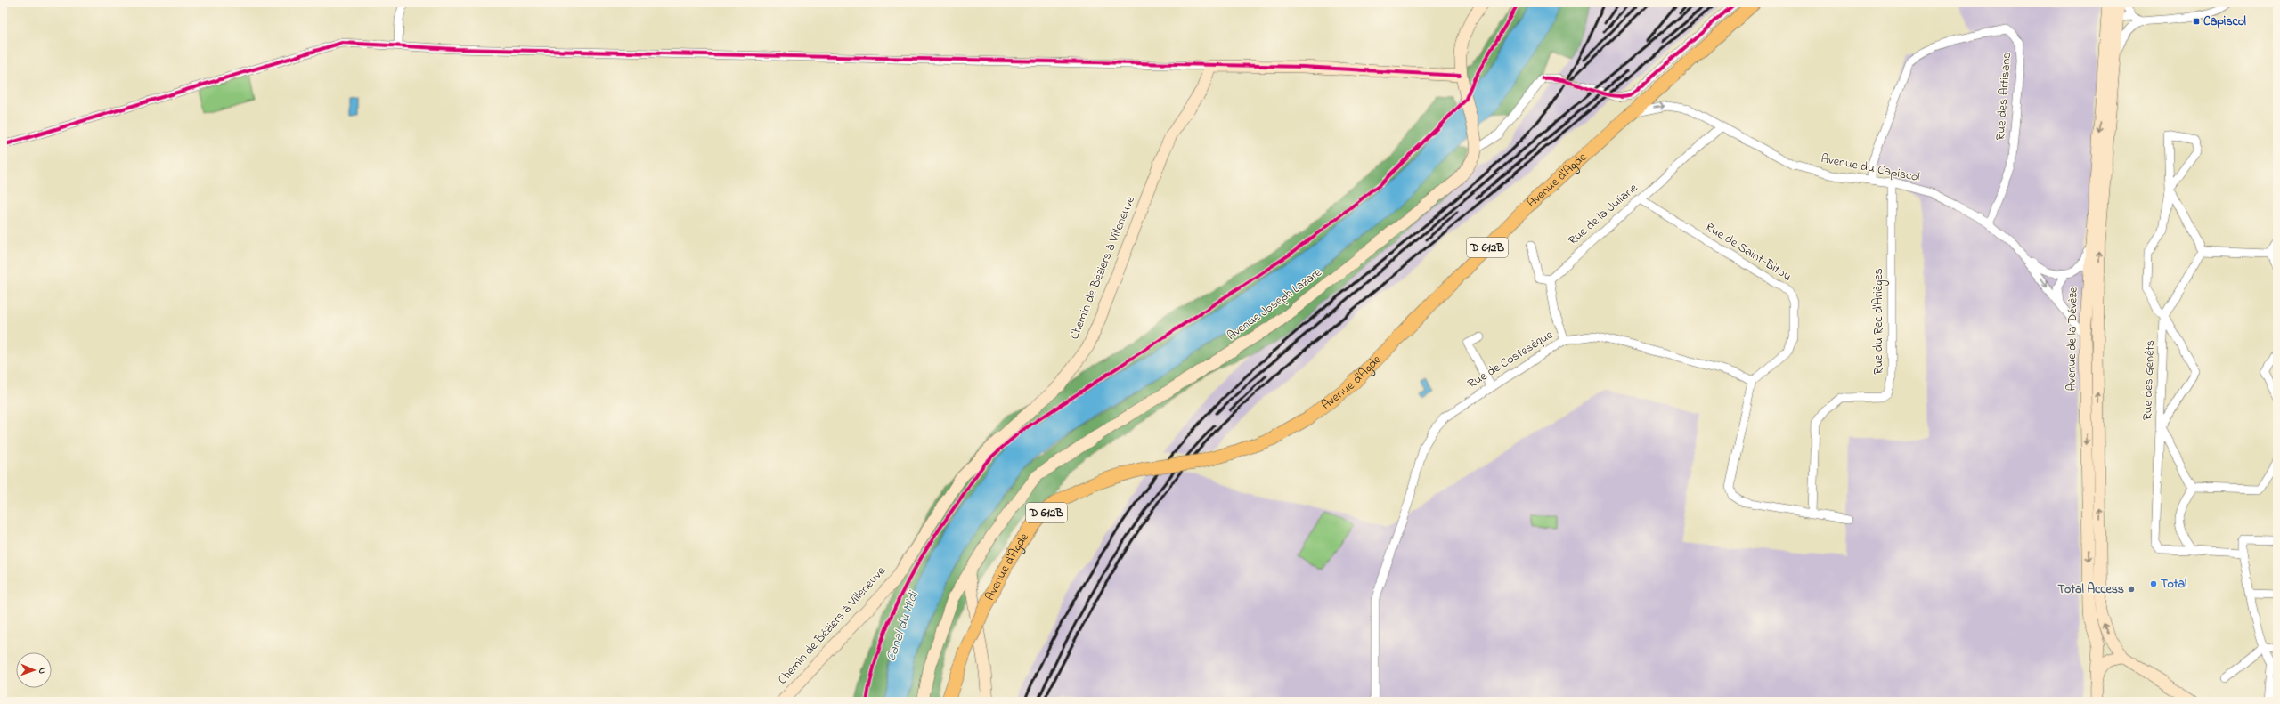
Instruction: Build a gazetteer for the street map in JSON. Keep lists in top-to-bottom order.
{
  "streets": {
    "main road": [
      "Avenue d'Agde",
      "D 612B",
      "Chemin de Béziers à Villeneuve",
      "Avenue Joseph Lazare",
      "Avenue de la Dévèze"
    ],
    "street": [
      "Rue des Artisans",
      "Avenue du Capiscol",
      "Rue de la Juliane",
      "Rue de Saint-Bitou",
      "Rue du Rec d'Arièges",
      "Rue de Costesèque",
      "Rue des Genêts"
    ]
  },
  "crossings": [
    ["Rue des Artisans", "Avenue du Capiscol"],
    ["Avenue du Capiscol", "Avenue d'Agde"],
    ["Avenue du Capiscol", "Rue de la Juliane"],
    ["Avenue du Capiscol", "Rue du Rec d'Arièges"],
    ["Avenue du Capiscol", "Avenue de la Dévèze"],
    ["Rue de la Juliane", "Rue de Saint-Bitou"],
    ["Rue de Saint-Bitou", "Rue de Costesèque"]
  ],
  "water": ["Canal du Midi"],
  "places": {
    "transit": ["Capiscol"],
    "other": ["Total", "Total Access"]
  },
  "north": "right"
}
